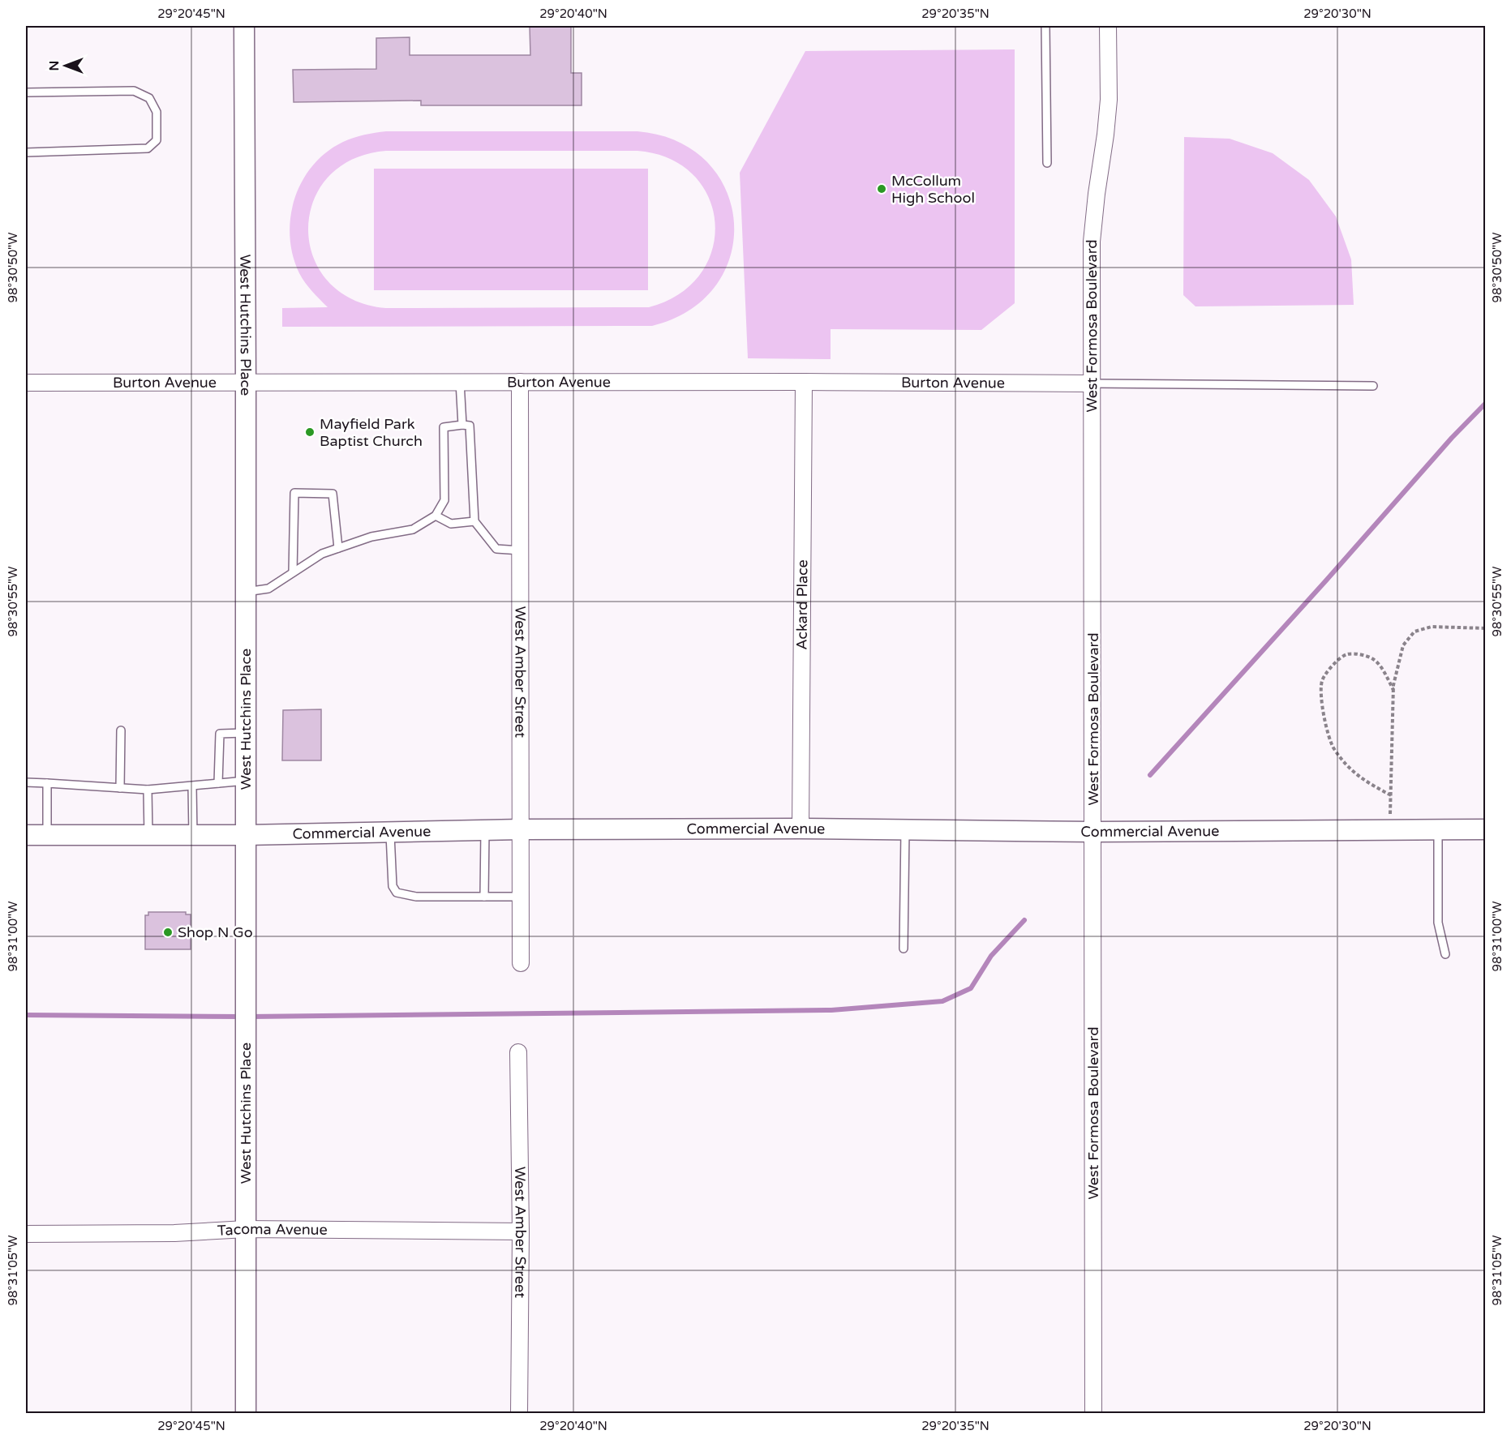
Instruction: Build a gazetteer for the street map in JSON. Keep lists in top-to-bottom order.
{
  "streets": {
    "street": [
      "West Hutchins Place",
      "West Formosa Boulevard",
      "Burton Avenue",
      "Ackard Place",
      "West Amber Street",
      "Commercial Avenue",
      "Tacoma Avenue"
    ]
  },
  "crossings": [
    ["West Hutchins Place", "Burton Avenue"],
    ["West Hutchins Place", "Commercial Avenue"],
    ["West Hutchins Place", "Tacoma Avenue"],
    ["West Formosa Boulevard", "Burton Avenue"],
    ["West Formosa Boulevard", "Commercial Avenue"],
    ["Burton Avenue", "Ackard Place"],
    ["Burton Avenue", "West Amber Street"],
    ["Ackard Place", "Commercial Avenue"],
    ["West Amber Street", "Commercial Avenue"],
    ["West Amber Street", "Tacoma Avenue"]
  ],
  "places": ["McCollum High School", "Mayfield Park Baptist Church", "Shop N Go"],
  "north": "left",
  "coordinates": [
    "29°20'45\"N",
    "29°20'40\"N",
    "29°20'35\"N",
    "29°20'30\"N",
    "98°30'50\"W",
    "98°30'55\"W",
    "98°31'00\"W",
    "98°31'05\"W"
  ]
}
